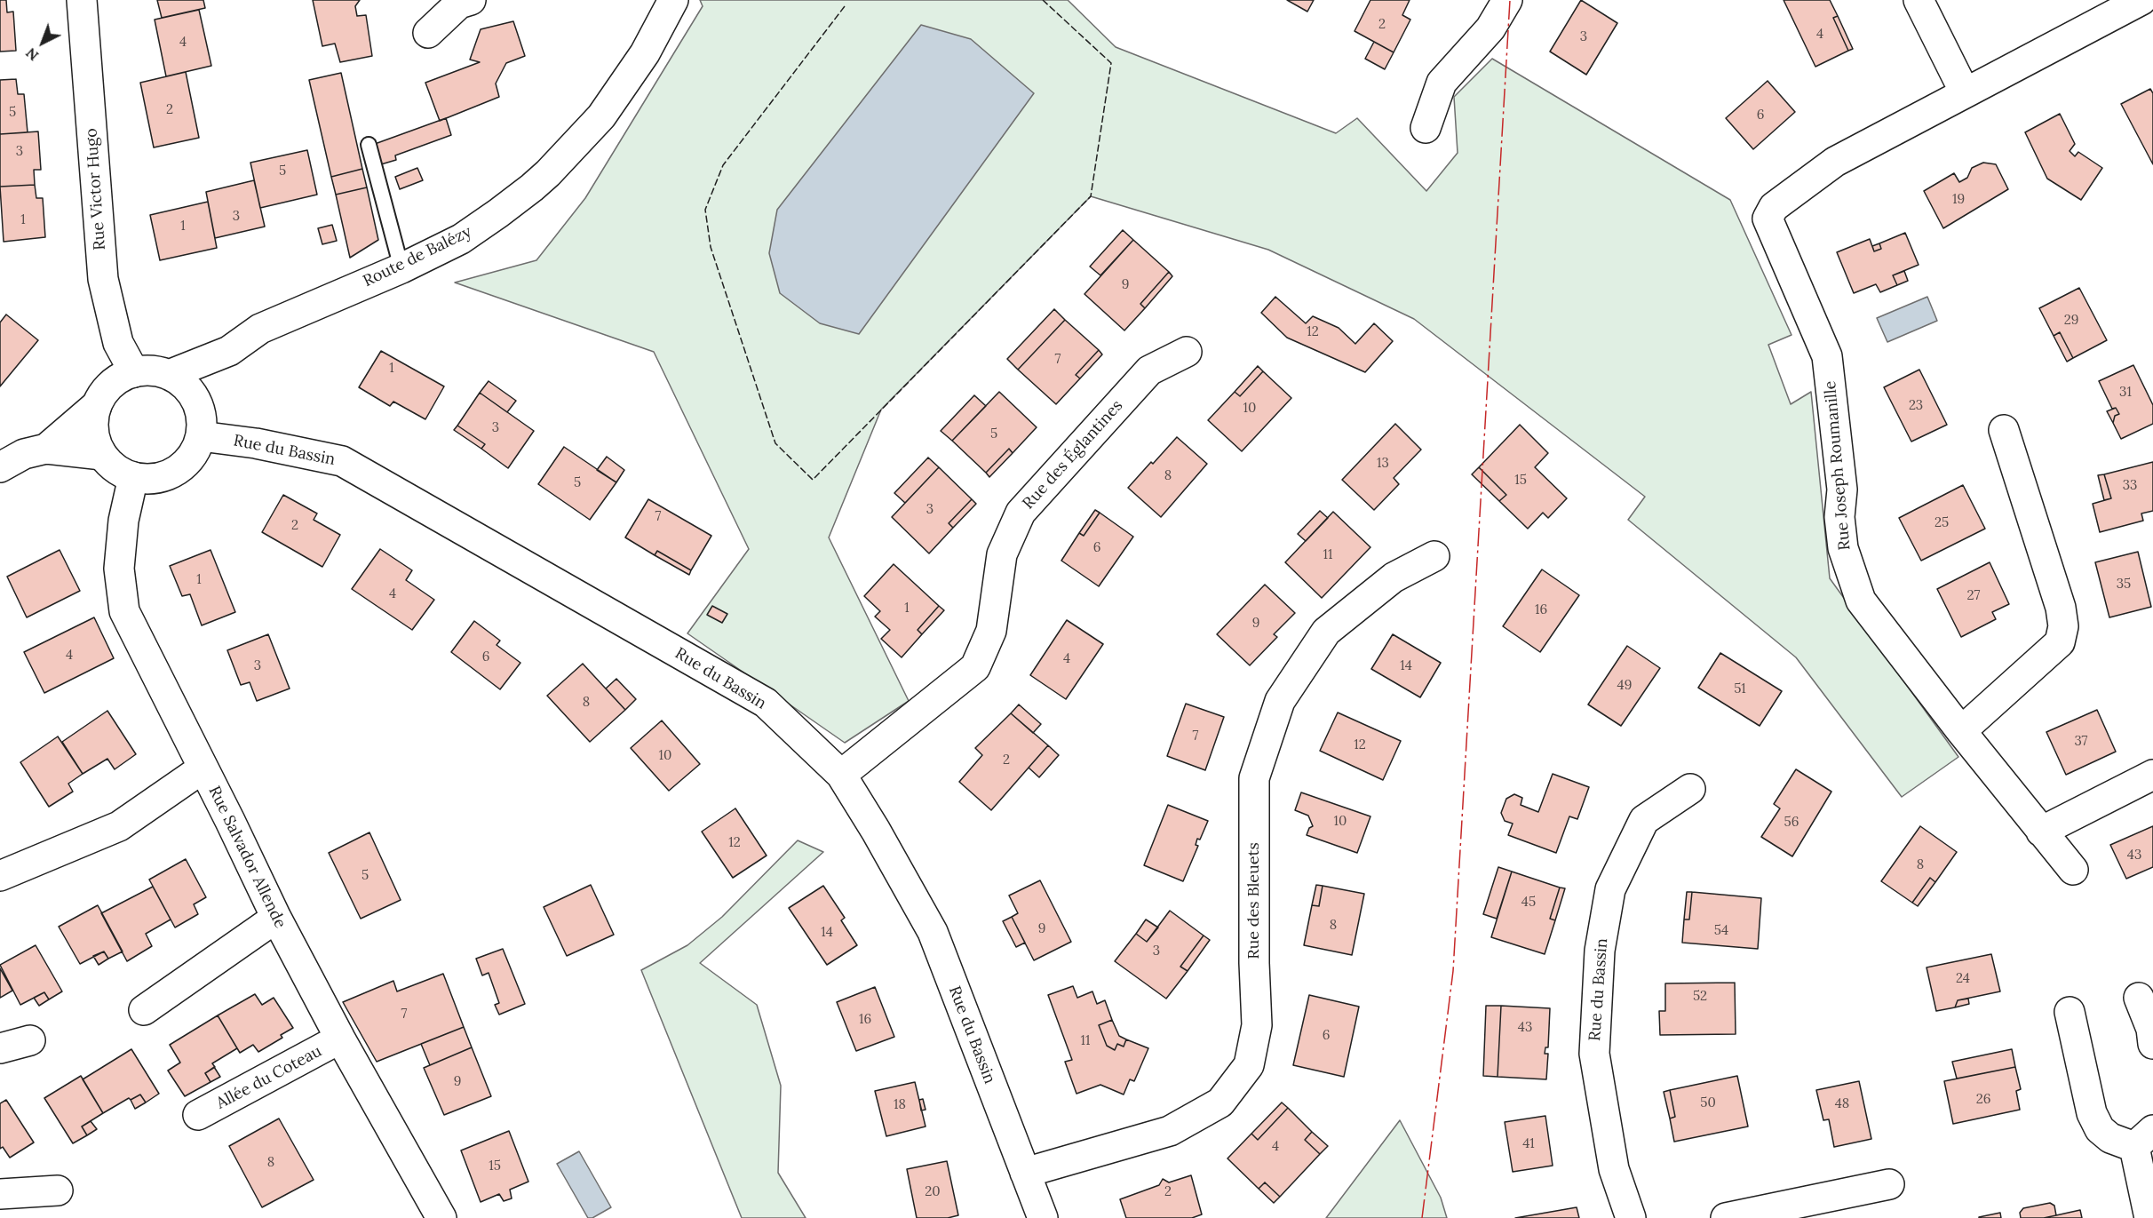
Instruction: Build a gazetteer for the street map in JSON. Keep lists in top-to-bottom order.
{
  "streets": {
    "street": [
      "Rue Victor Hugo",
      "Route de Balézy",
      "Rue du Bassin",
      "Rue des Églantines",
      "Rue Joseph Roumanille",
      "Rue Salvador Allende",
      "Rue des Bleuets",
      "Allée du Coteau"
    ]
  },
  "crossings": [
    ["Rue Victor Hugo", "Route de Balézy"],
    ["Rue Victor Hugo", "Rue du Bassin"],
    ["Rue Victor Hugo", "Rue Salvador Allende"],
    ["Route de Balézy", "Rue du Bassin"],
    ["Route de Balézy", "Rue Salvador Allende"],
    ["Rue du Bassin", "Rue des Églantines"],
    ["Rue du Bassin", "Rue Salvador Allende"],
    ["Rue du Bassin", "Rue des Bleuets"],
    ["Rue Salvador Allende", "Allée du Coteau"]
  ],
  "house_numbers": [
    "2",
    "4",
    "3",
    "4",
    "2",
    "5",
    "6",
    "3",
    "5",
    "19",
    "3",
    "1",
    "1",
    "9",
    "29",
    "12",
    "7",
    "1",
    "31",
    "23",
    "10",
    "3",
    "5",
    "13",
    "8",
    "15",
    "5",
    "33",
    "3",
    "7",
    "25",
    "2",
    "6",
    "11",
    "1",
    "35",
    "4",
    "27",
    "1",
    "16",
    "9",
    "4",
    "6",
    "4",
    "3",
    "14",
    "49",
    "51",
    "8",
    "7",
    "37",
    "12",
    "10",
    "2",
    "10",
    "56",
    "12",
    "43",
    "8",
    "5",
    "45",
    "8",
    "9",
    "54",
    "14",
    "3",
    "24",
    "52",
    "7",
    "16",
    "43",
    "6",
    "11",
    "9",
    "26",
    "50",
    "48",
    "18",
    "41",
    "4",
    "8",
    "15",
    "20",
    "2"
  ],
  "north": "bottom left"
}
